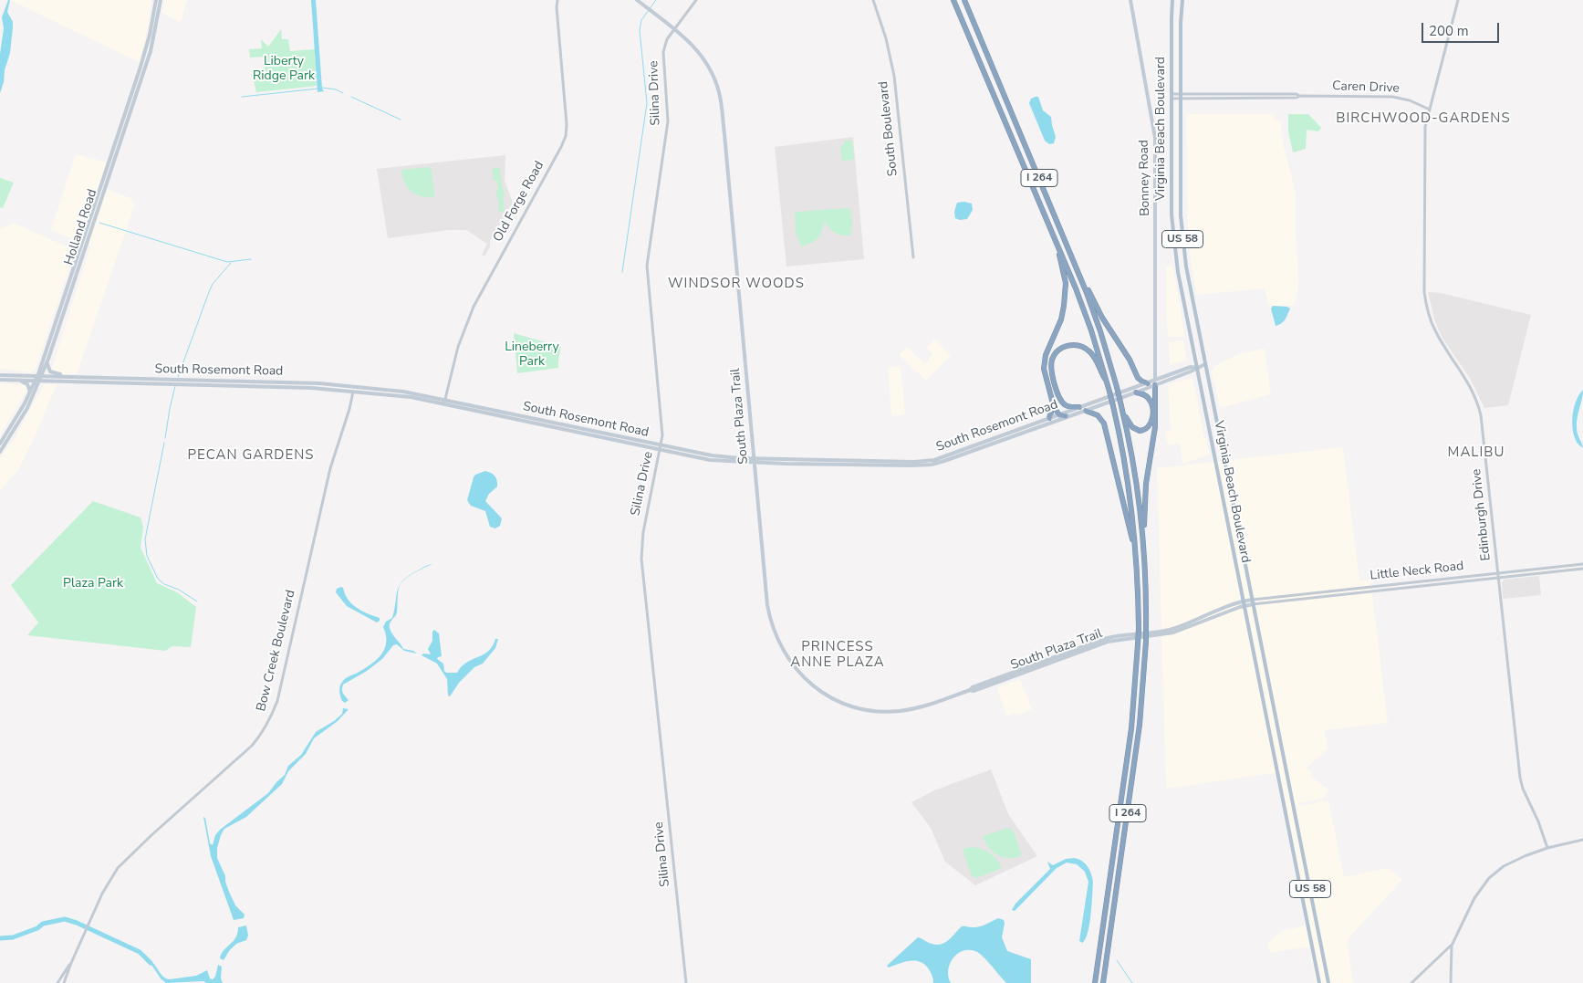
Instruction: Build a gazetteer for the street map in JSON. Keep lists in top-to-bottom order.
{
  "streets": {
    "highway": ["I 264"],
    "main road": [
      "Virginia Beach Boulevard",
      "Bonney Road",
      "Holland Road",
      "US 58",
      "South Rosemont Road",
      "South Plaza Trail"
    ],
    "street": [
      "Caren Drive",
      "Silina Drive",
      "South Boulevard",
      "Old Forge Road",
      "Edinburgh Drive",
      "Little Neck Road",
      "Bow Creek Boulevard"
    ]
  },
  "crossings": [
    ["Caren Drive", "Virginia Beach Boulevard"],
    ["Caren Drive", "Edinburgh Drive"],
    ["Silina Drive", "South Rosemont Road"],
    ["Silina Drive", "South Plaza Trail"],
    ["Virginia Beach Boulevard", "South Plaza Trail"],
    ["Virginia Beach Boulevard", "Little Neck Road"],
    ["Bonney Road", "South Rosemont Road"],
    ["Old Forge Road", "South Rosemont Road"],
    ["Holland Road", "South Rosemont Road"],
    ["South Rosemont Road", "South Plaza Trail"],
    ["South Rosemont Road", "Bow Creek Boulevard"],
    ["South Plaza Trail", "Little Neck Road"],
    ["Edinburgh Drive", "Little Neck Road"]
  ],
  "districts": [
    "BIRCHWOOD-GARDENS",
    "WINDSOR WOODS",
    "MALIBU",
    "PECAN GARDENS",
    "PRINCESS ANNE PLAZA"
  ],
  "parks": ["Liberty Ridge Park", "Lineberry Park", "Plaza Park"],
  "scale_bar": "200 m"
}
